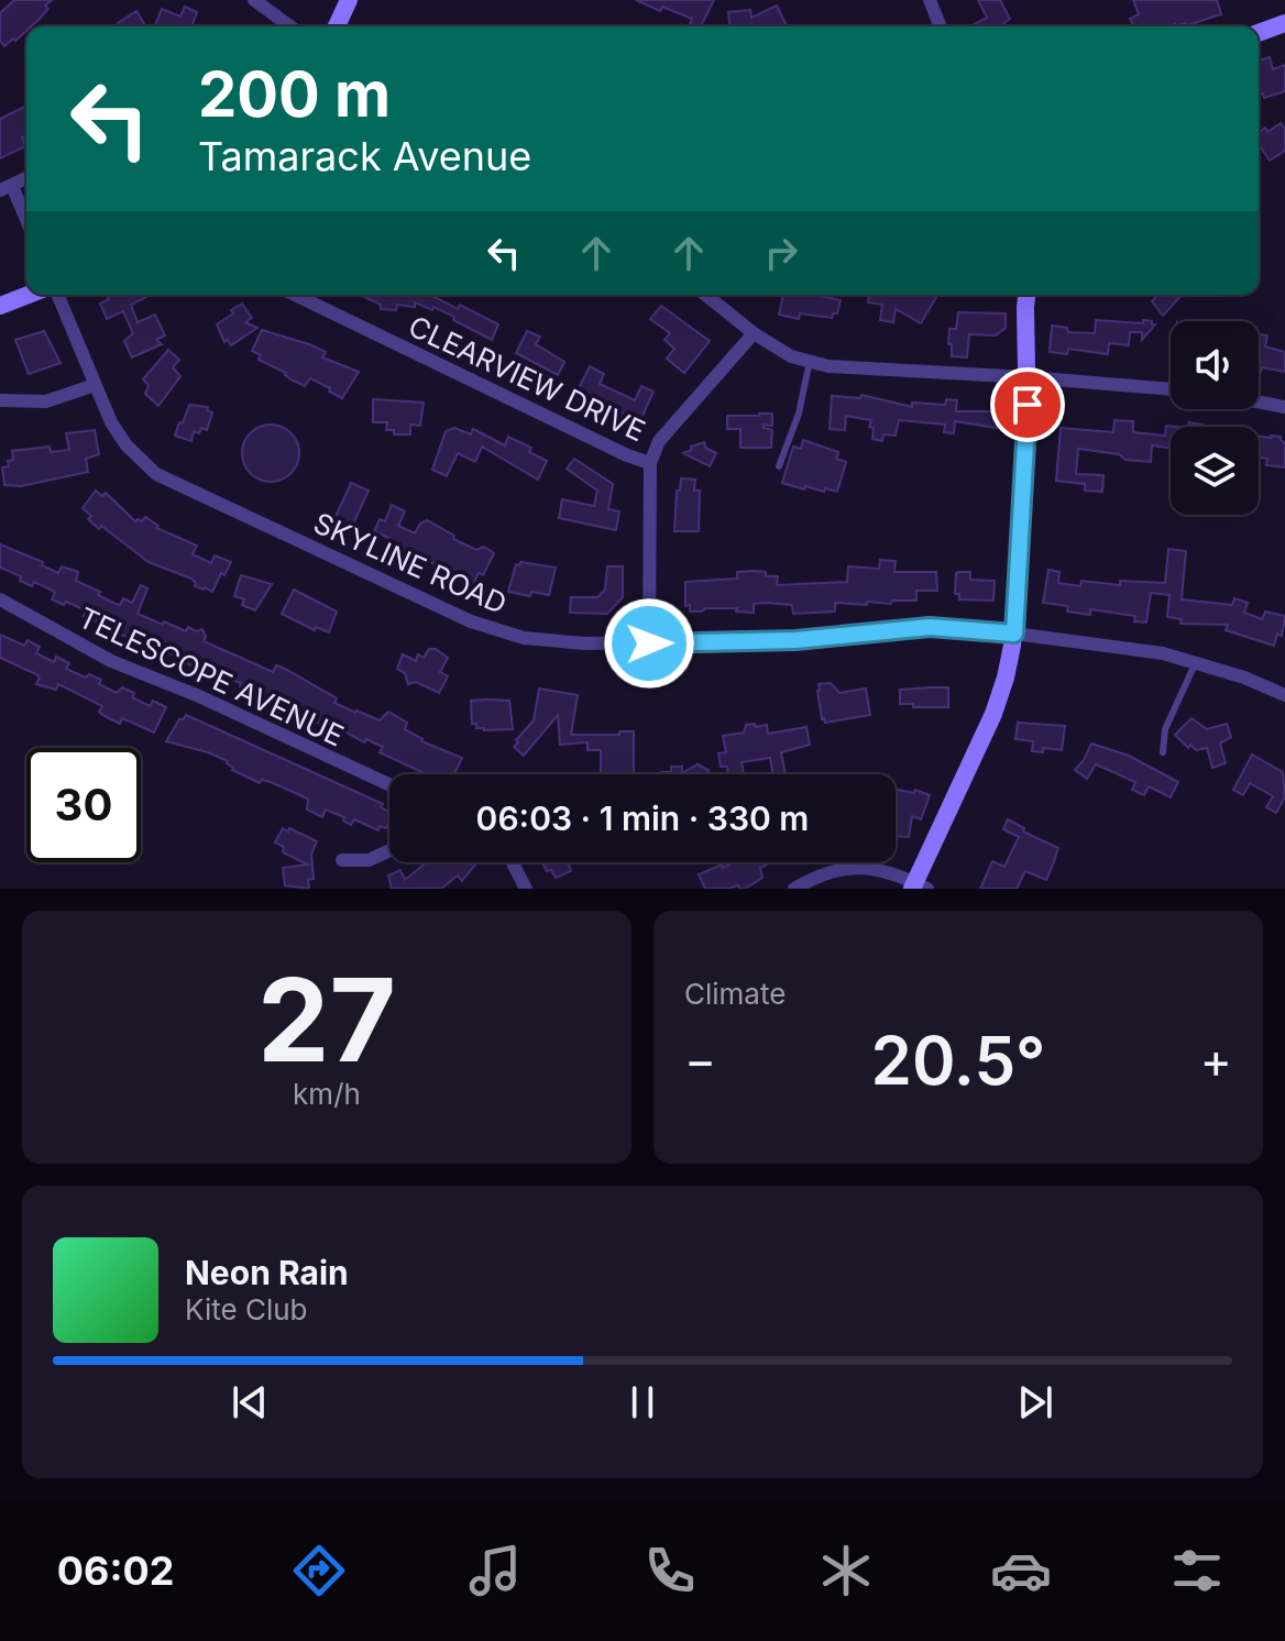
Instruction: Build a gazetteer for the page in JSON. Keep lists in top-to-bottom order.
{
  "streets": {
    "street": ["CLEARVIEW DRIVE", "SKYLINE ROAD", "TELESCOPE AVENUE"]
  },
  "page": {
    "turn": ["200 m", "Tamarack Avenue"],
    "limit": "30",
    "trip": "06:03 · 1 min · 330 m",
    "tile": [
      ["27", "km/h"],
      "Climate"
    ],
    "heat": ["−", "20.5°", "+"],
    "song": ["Neon Rain", "Kite Club"],
    "tabs": "06:02"
  }
}
